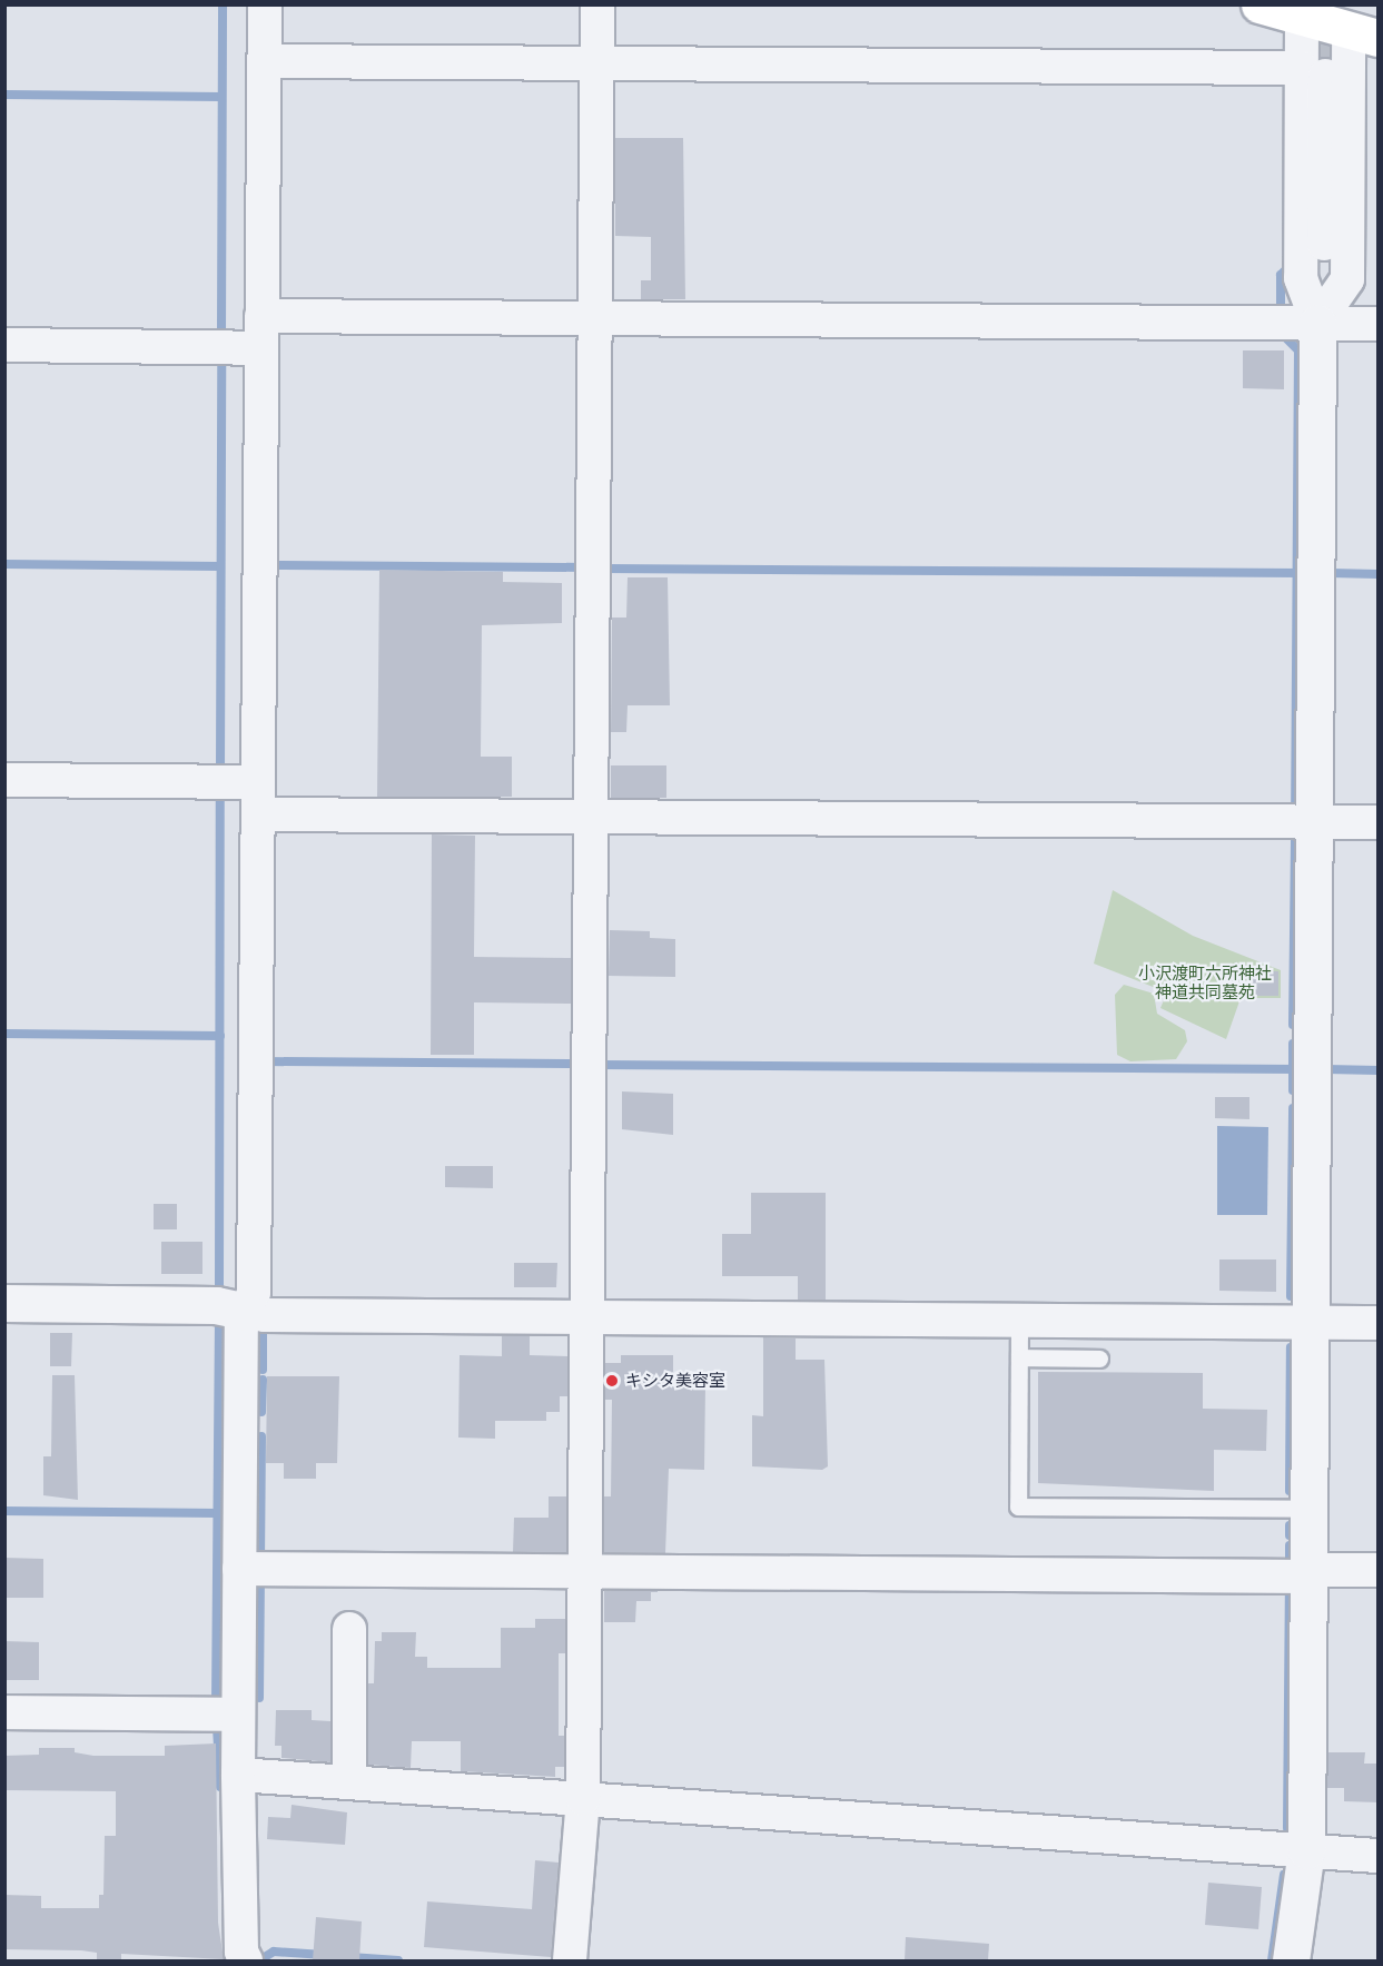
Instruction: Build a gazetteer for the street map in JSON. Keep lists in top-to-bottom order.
{
  "parks": ["小沢渡町六所神社 神道共同墓苑"],
  "places": ["キシタ美容室"]
}
